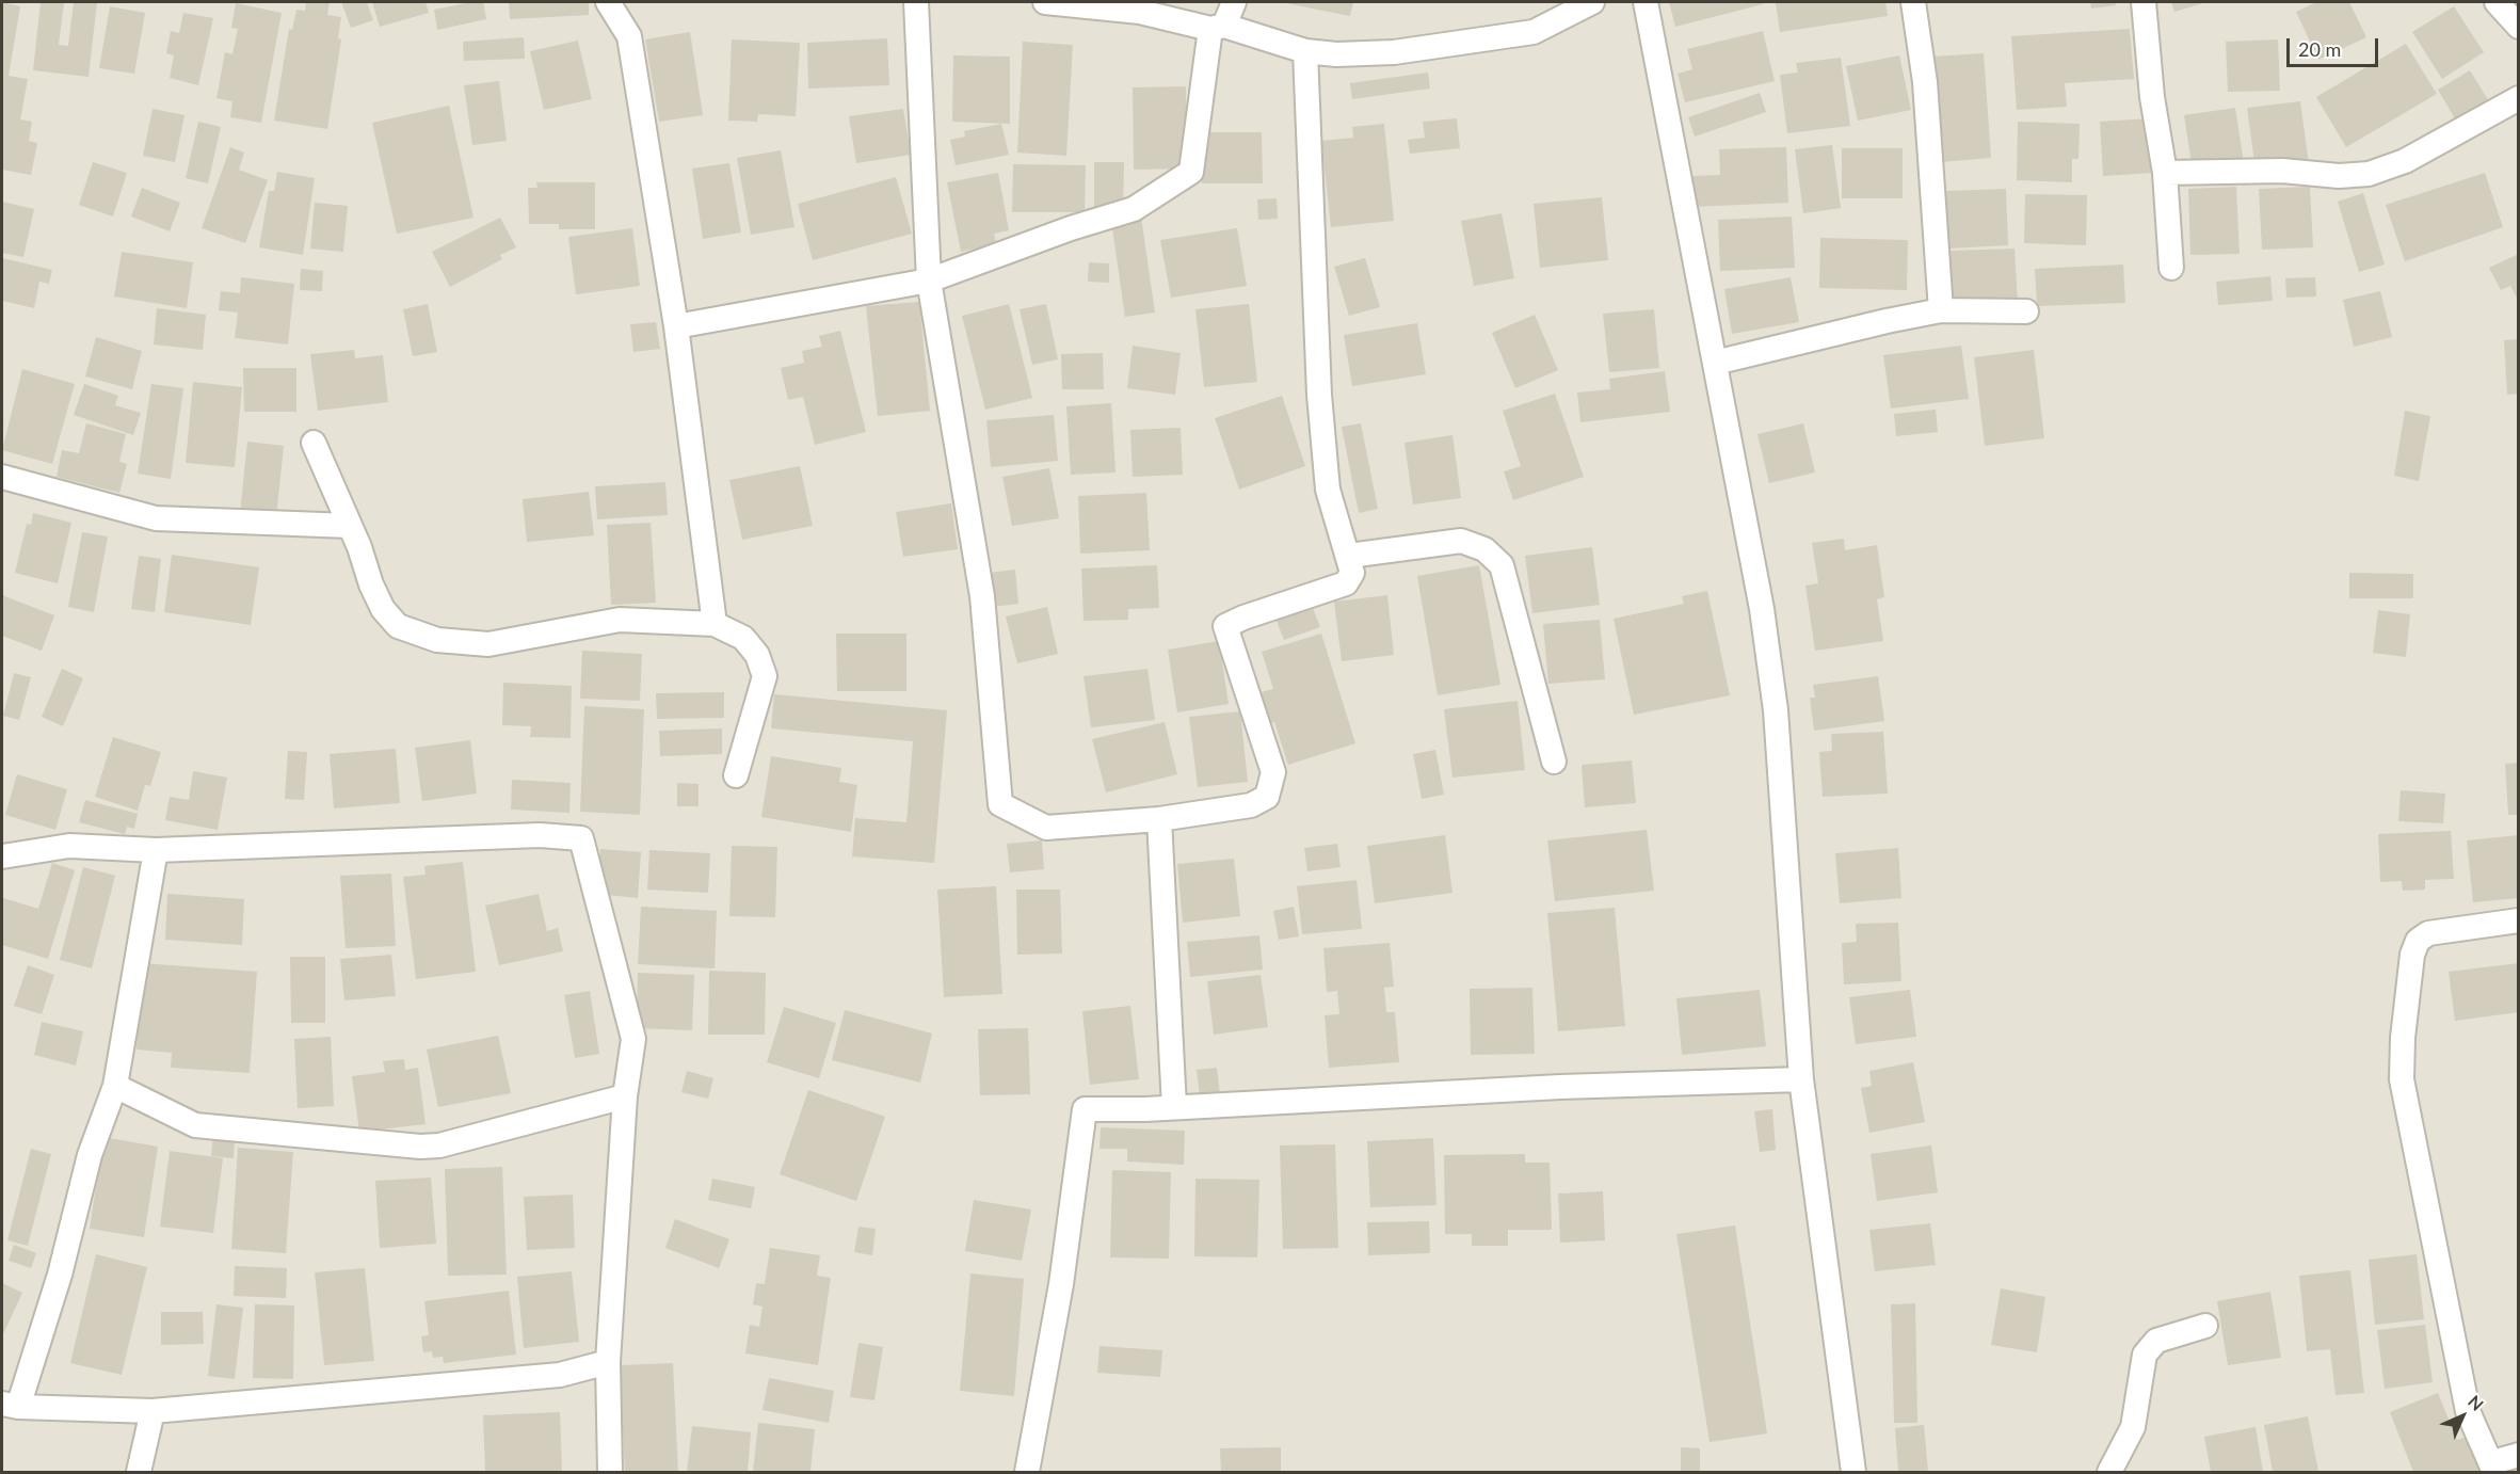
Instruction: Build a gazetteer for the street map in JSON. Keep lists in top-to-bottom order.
{
  "scale_bar": "20 m",
  "north": "top right"
}
